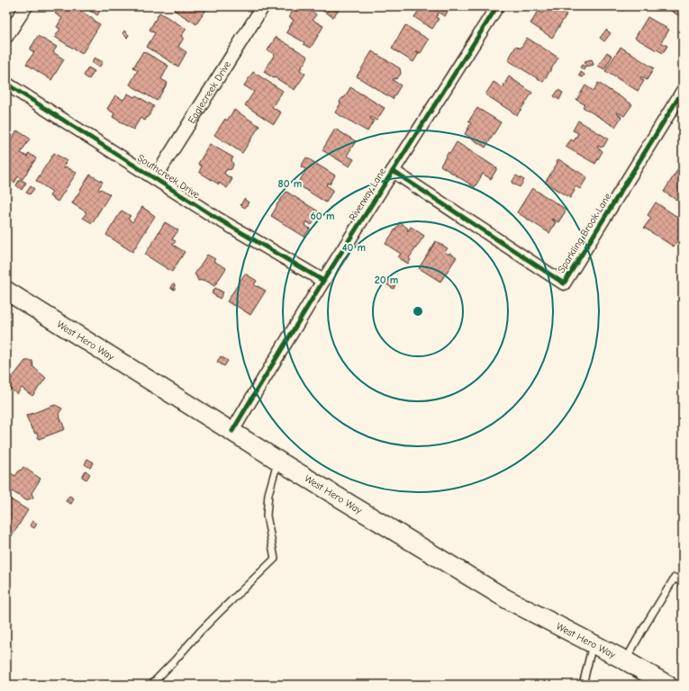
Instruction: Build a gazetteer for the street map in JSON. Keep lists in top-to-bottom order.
{
  "streets": {
    "main road": ["West Hero Way"],
    "street": [
      "Eaglecreek Drive",
      "Southcreek Drive",
      "Riverway Lane",
      "Sparkling Brook Lane"
    ]
  },
  "crossings": [
    ["Eaglecreek Drive", "Southcreek Drive"],
    ["Southcreek Drive", "Riverway Lane"],
    ["Riverway Lane", "Sparkling Brook Lane"],
    ["Riverway Lane", "West Hero Way"]
  ],
  "rings": [
    "80 m",
    "60 m",
    "40 m",
    "20 m"
  ]
}
